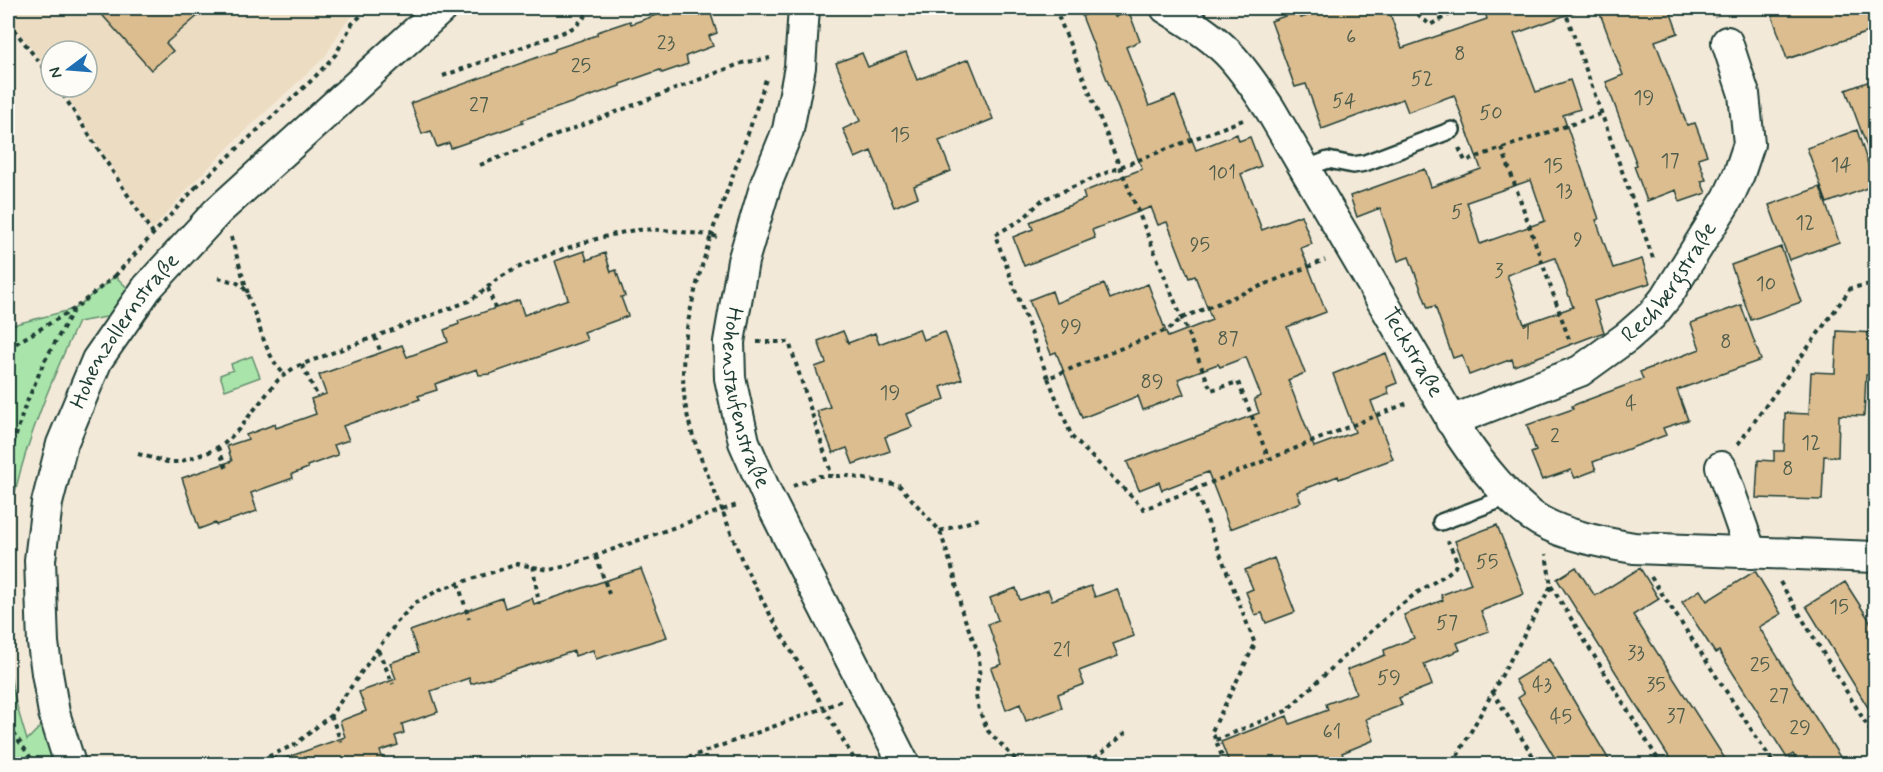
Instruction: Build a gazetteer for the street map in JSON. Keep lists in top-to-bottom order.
{
  "streets": {
    "street": [
      "Rechbergstraße",
      "Hohenzollernstraße",
      "Teckstraße",
      "Hohenstaufenstraße"
    ]
  },
  "crossings": [
    ["Rechbergstraße", "Teckstraße"]
  ],
  "house_numbers": [
    "6",
    "23",
    "8",
    "25",
    "52",
    "19",
    "54",
    "27",
    "50",
    "15",
    "17",
    "14",
    "15",
    "101",
    "13",
    "5",
    "12",
    "9",
    "95",
    "3",
    "10",
    "99",
    "1",
    "87",
    "8",
    "89",
    "19",
    "4",
    "2",
    "12",
    "8",
    "55",
    "15",
    "57",
    "21",
    "33",
    "25",
    "59",
    "43",
    "35",
    "27",
    "37",
    "45",
    "29",
    "61"
  ],
  "north": "left"
}
